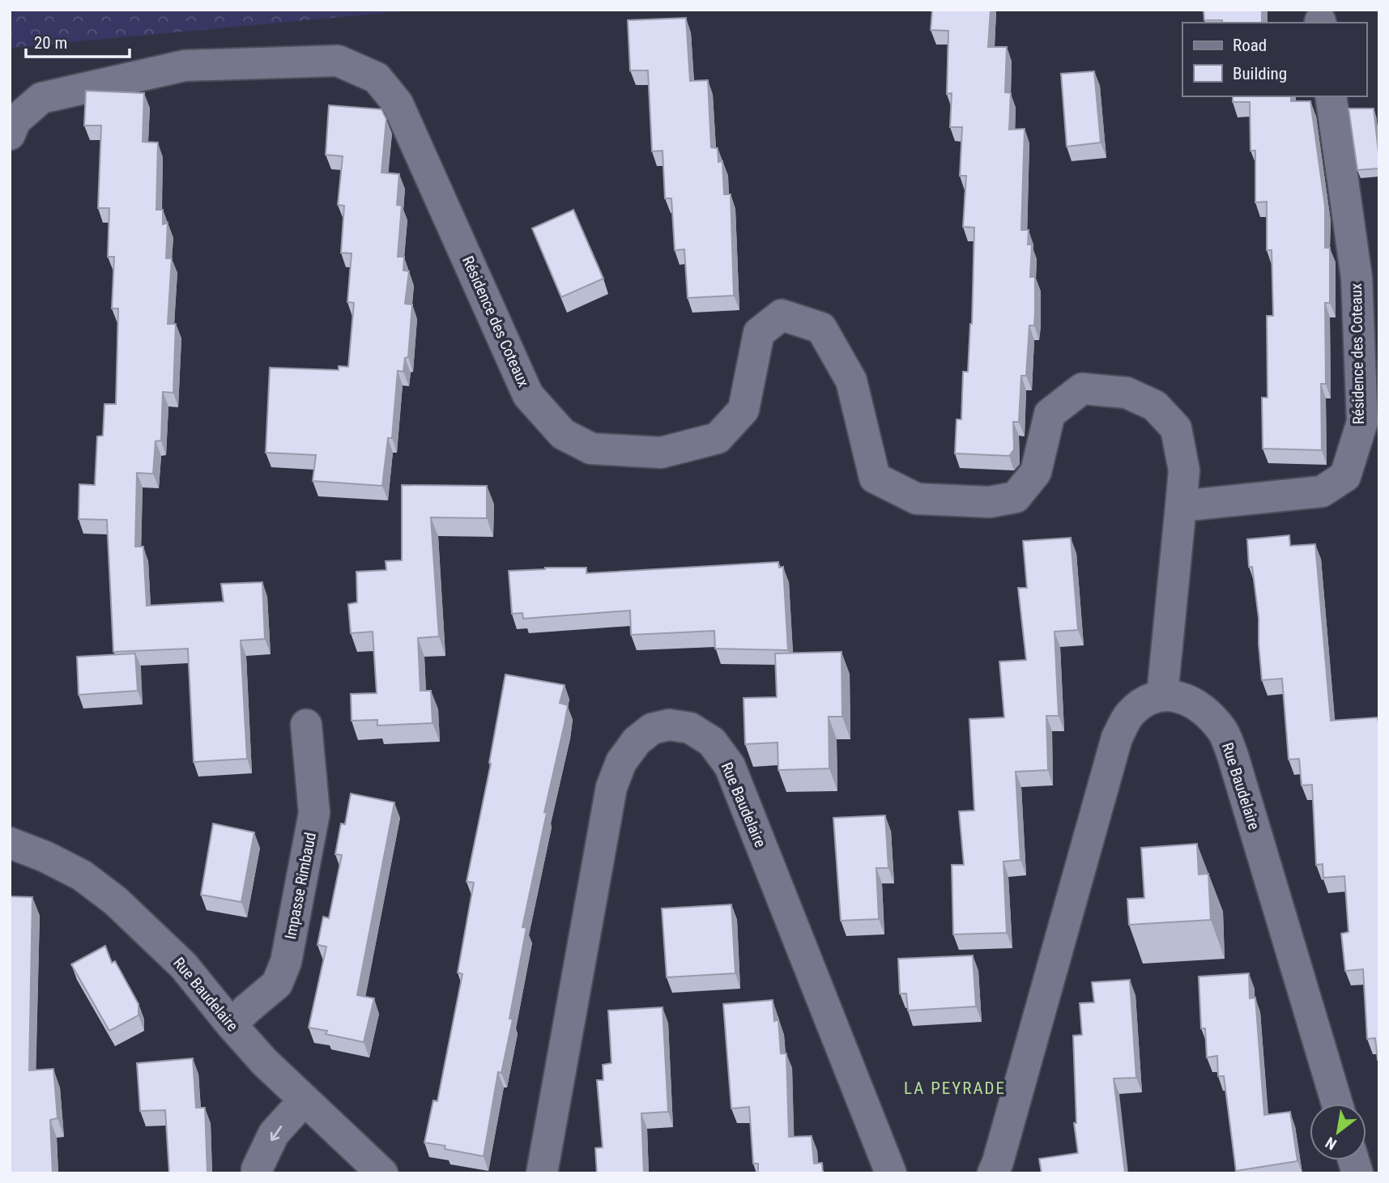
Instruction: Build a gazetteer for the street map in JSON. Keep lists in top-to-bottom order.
{
  "streets": {
    "street": ["Résidence des Coteaux", "Rue Baudelaire", "Impasse Rimbaud"]
  },
  "crossings": [
    ["Résidence des Coteaux", "Rue Baudelaire"],
    ["Rue Baudelaire", "Impasse Rimbaud"]
  ],
  "districts": ["LA PEYRADE"],
  "legend": ["Road", "Building"],
  "scale_bar": "20 m",
  "north": "bottom left"
}
